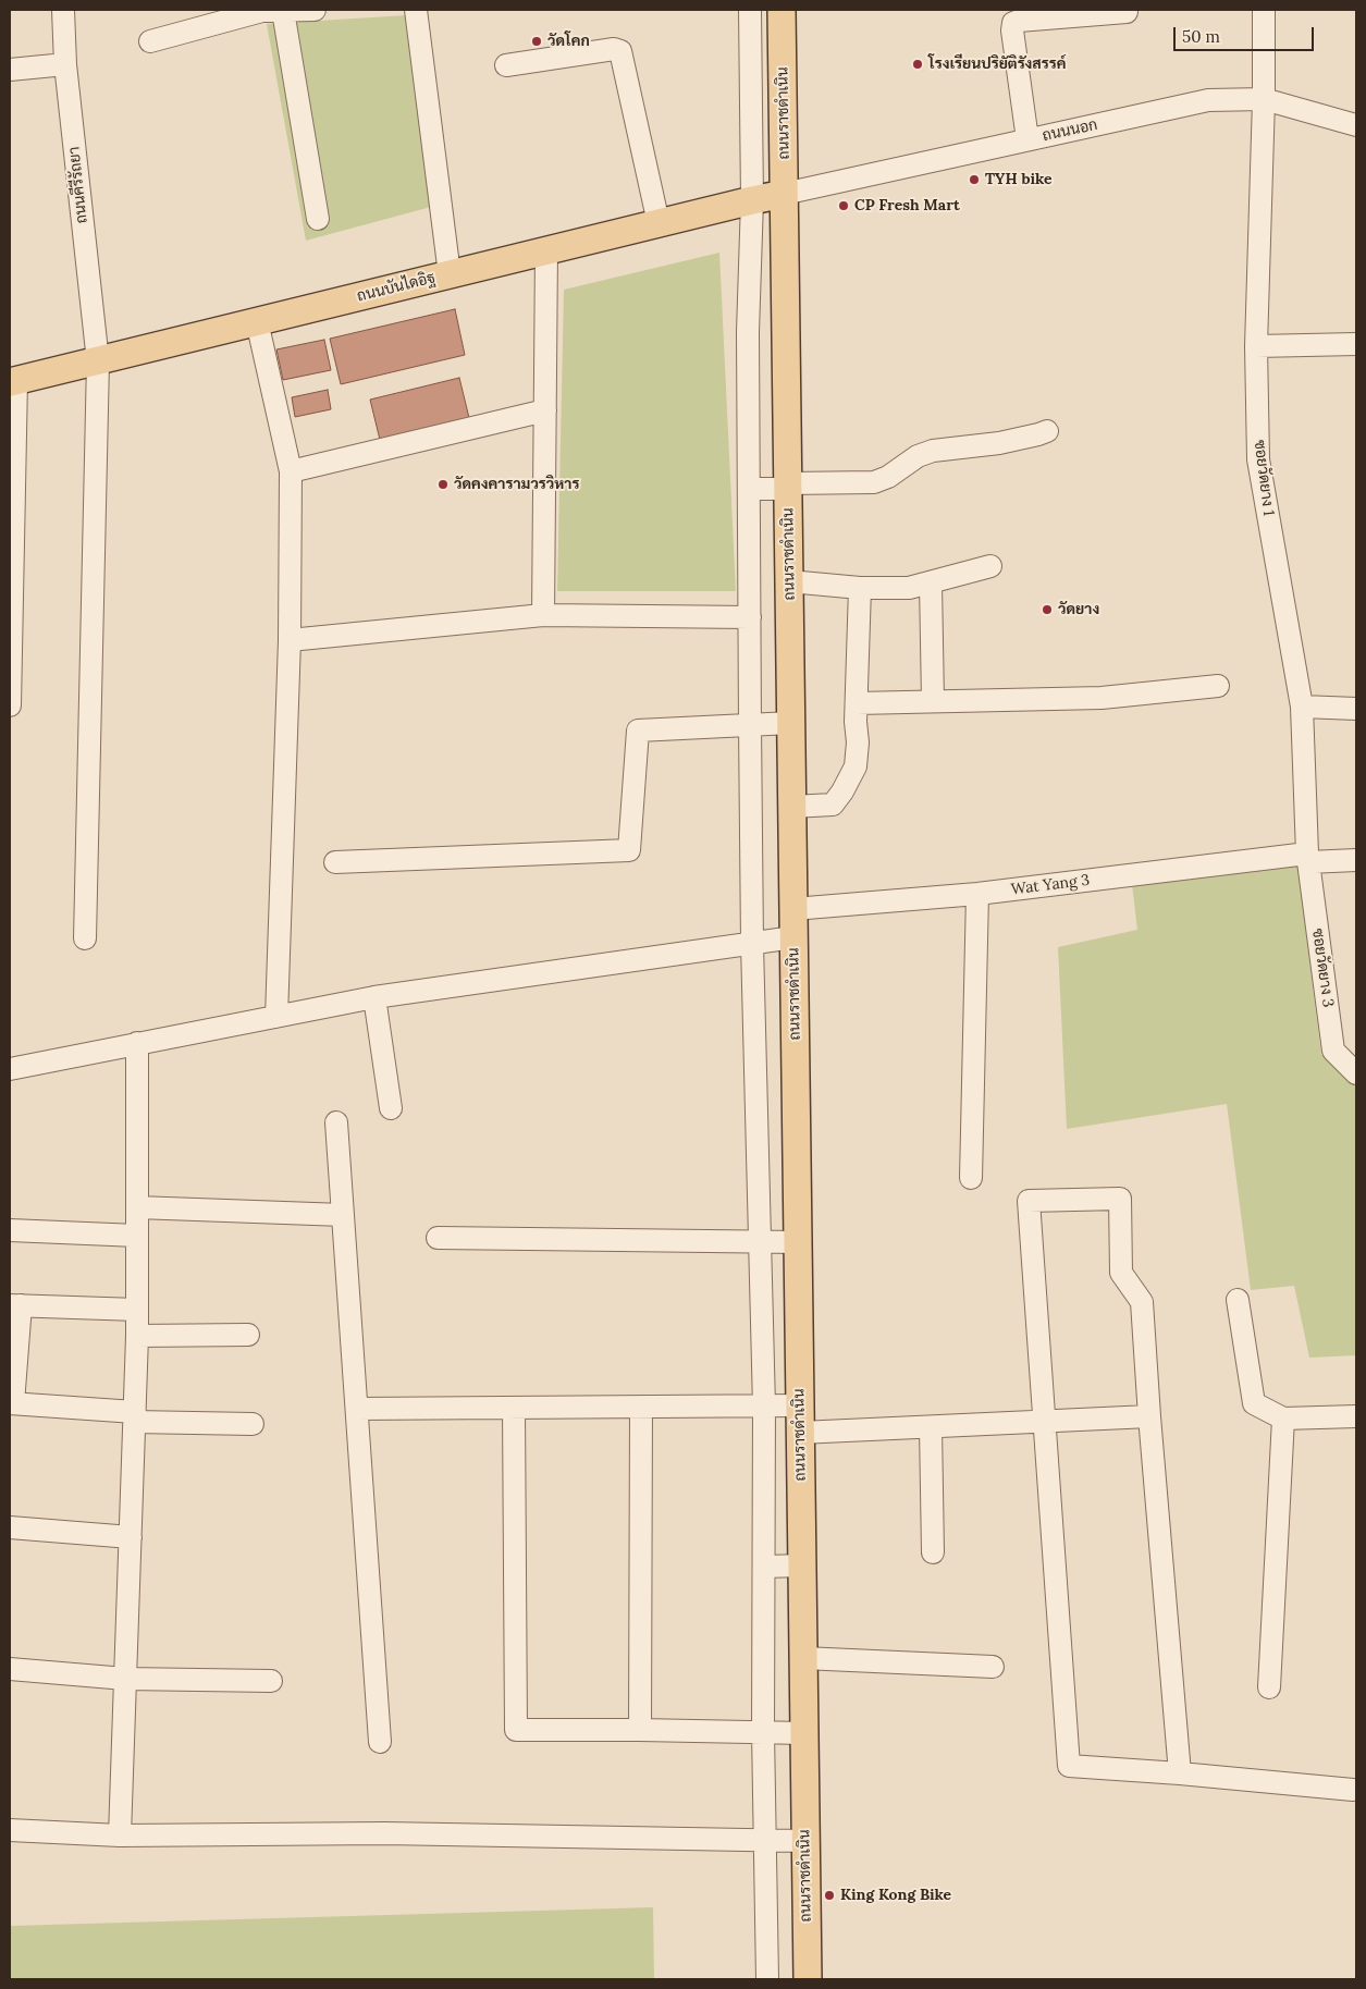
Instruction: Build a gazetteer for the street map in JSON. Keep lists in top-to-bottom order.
{
  "streets": {
    "main road": ["ถนนราชดำเนิน", "ถนนบันไดอิฐ"],
    "street": [
      "ถนนนอก",
      "ถนนคีรีรัถยา",
      "ซอยวัดยาง 1",
      "Wat Yang 3",
      "ซอยวัดยาง 3"
    ]
  },
  "crossings": [
    ["ถนนราชดำเนิน", "ถนนนอก"],
    ["ถนนราชดำเนิน", "ถนนบันไดอิฐ"],
    ["ถนนราชดำเนิน", "Wat Yang 3"],
    ["ถนนนอก", "ถนนบันไดอิฐ"],
    ["ถนนนอก", "ซอยวัดยาง 1"],
    ["ถนนคีรีรัถยา", "ถนนบันไดอิฐ"],
    ["ซอยวัดยาง 1", "Wat Yang 3"],
    ["ซอยวัดยาง 1", "ซอยวัดยาง 3"],
    ["Wat Yang 3", "ซอยวัดยาง 3"]
  ],
  "places": [
    "วัดโคก",
    "โรงเรียนปริยัติรังสรรค์",
    "TYH bike",
    "CP Fresh Mart",
    "วัดคงคารามวรวิหาร",
    "วัดยาง",
    "King Kong Bike"
  ],
  "scale_bar": "50 m"
}
